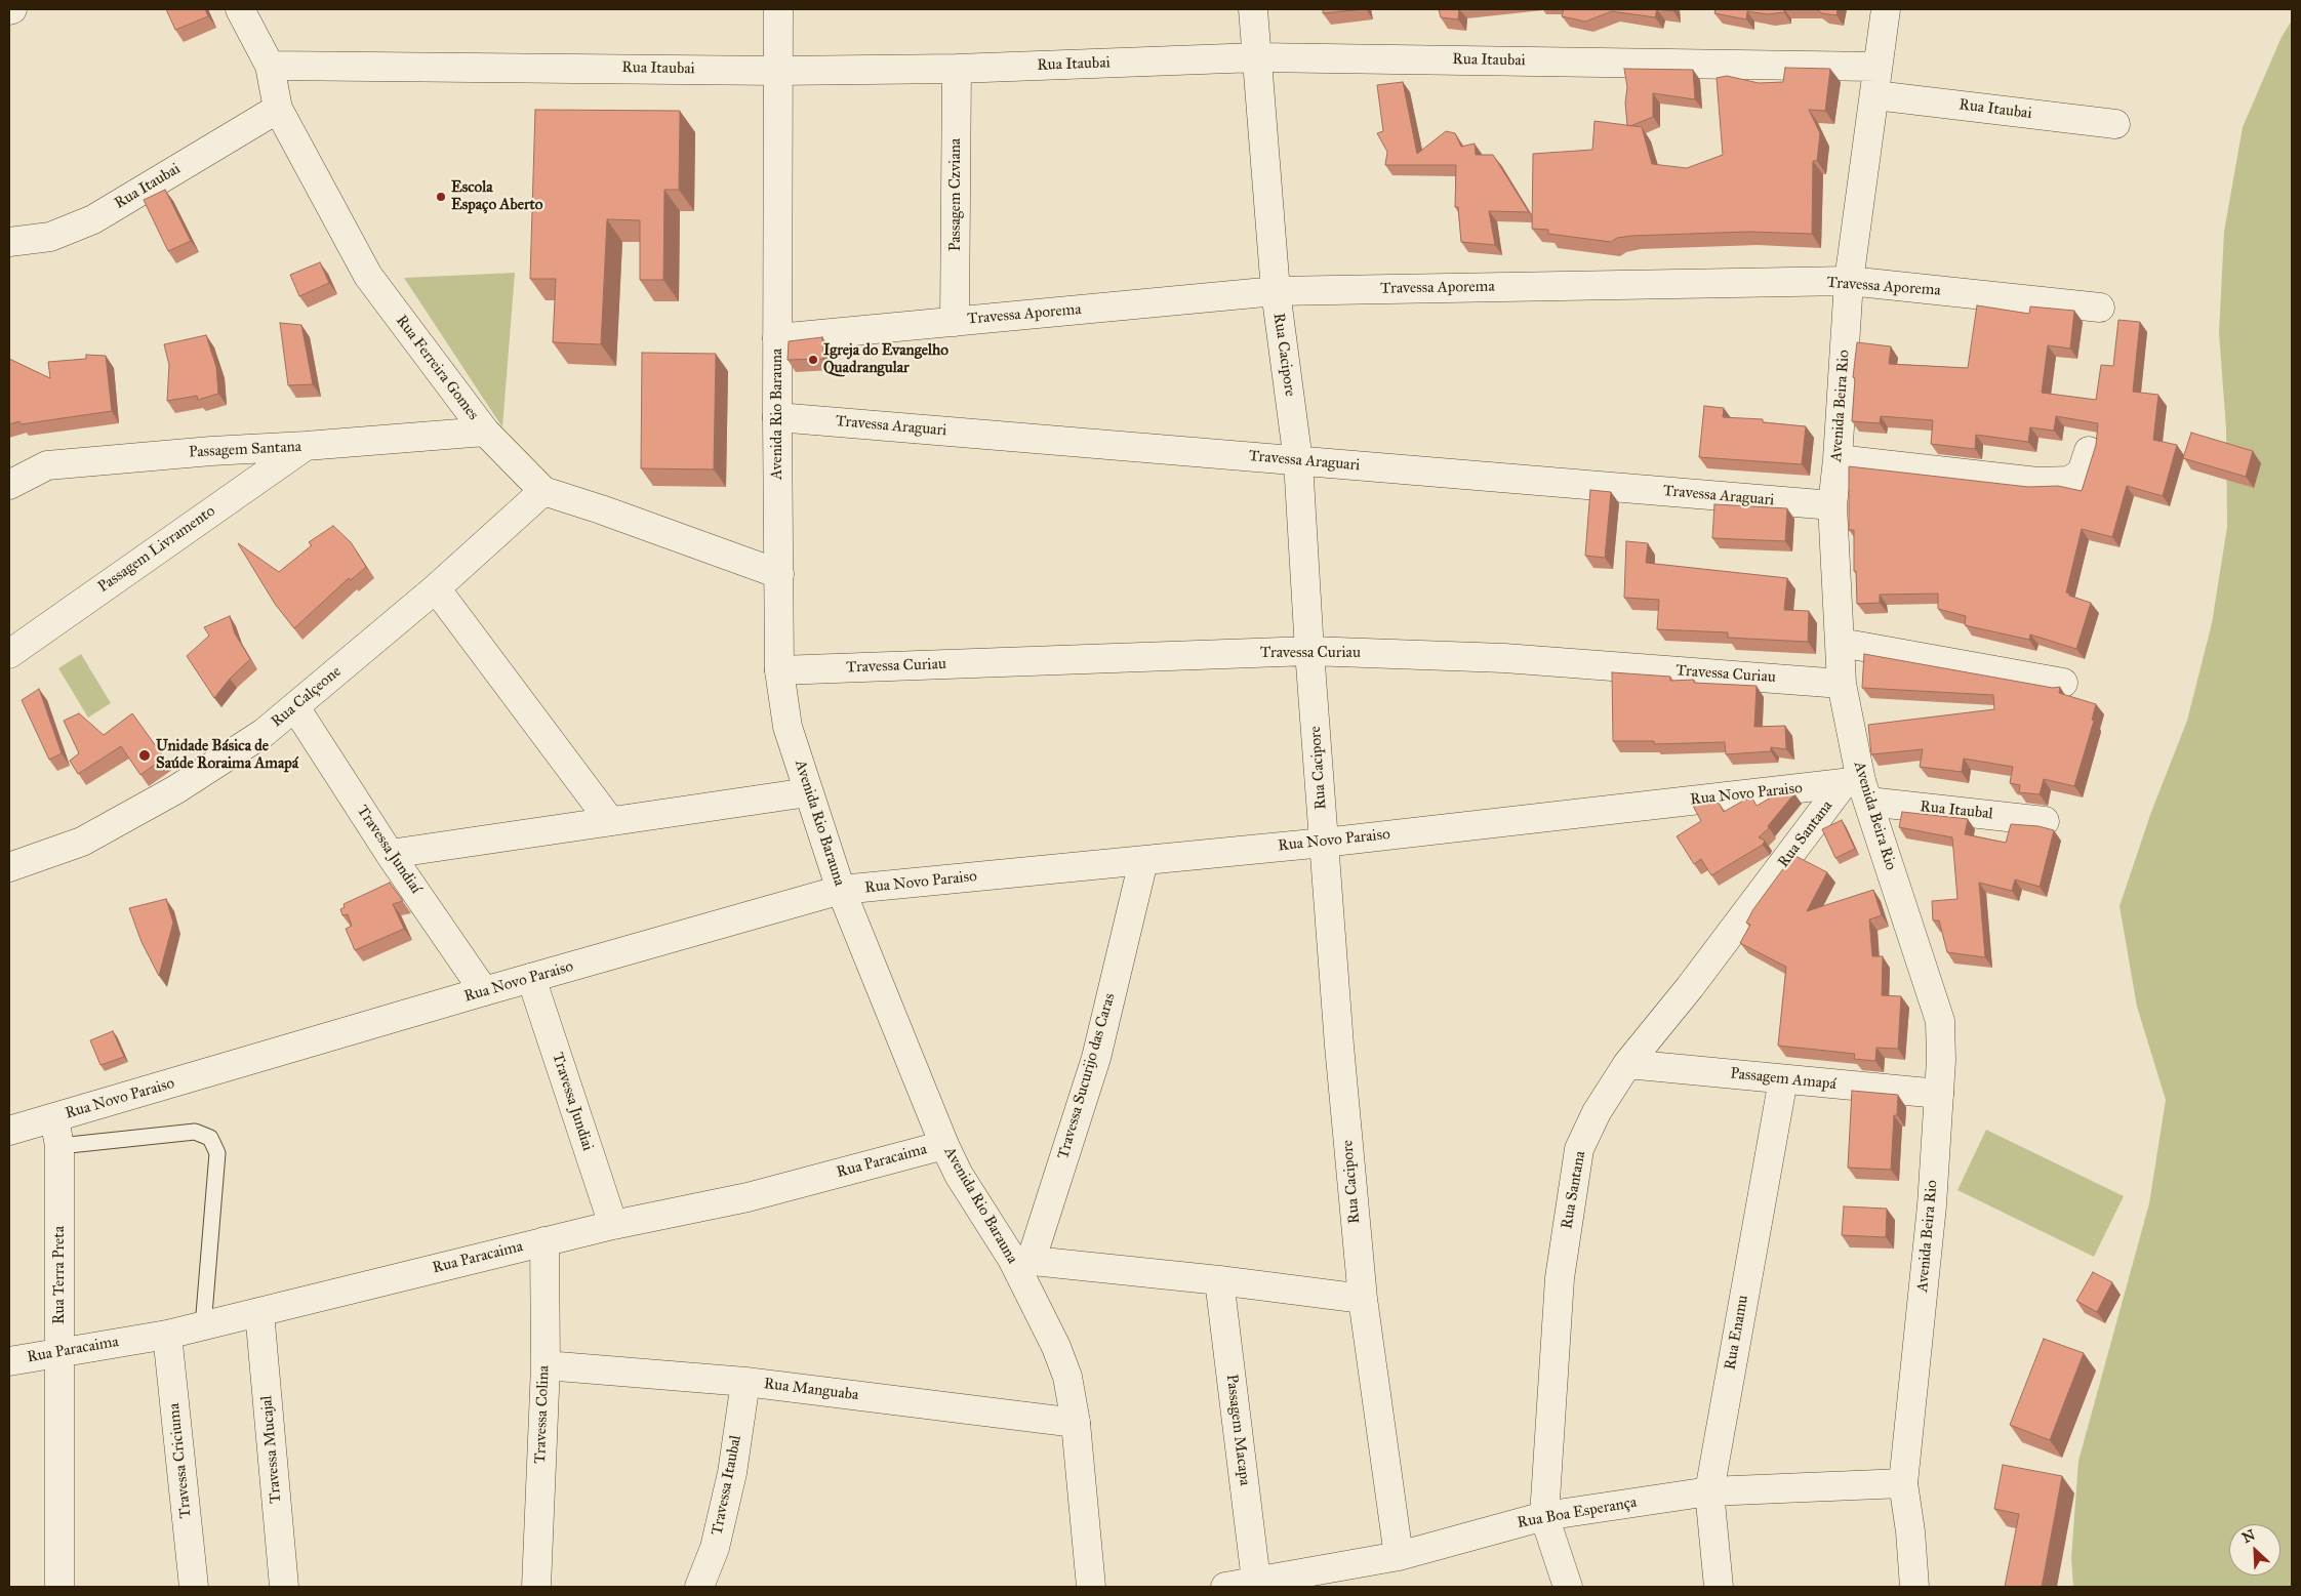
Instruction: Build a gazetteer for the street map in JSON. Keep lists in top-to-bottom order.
{
  "streets": {
    "street": [
      "Rua Itaubai",
      "Passagem Czviana",
      "Travessa Aporema",
      "Rua Cacipore",
      "Rua Ferreira Gomes",
      "Avenida Beira Rio",
      "Avenida Rio Barauna",
      "Travessa Araguari",
      "Passagem Santana",
      "Passagem Livramento",
      "Travessa Curiau",
      "Rua Calçeone",
      "Rua Novo Paraiso",
      "Rua Itaubal",
      "Rua Santana",
      "Travessa Jundiaí",
      "Travessa Sucurijo das Caras",
      "Passagem Amapá",
      "Travessa Jundiai",
      "Rua Paracaima",
      "Rua Terra Preta",
      "Rua Enamu",
      "Rua Manguaba",
      "Travessa Colina",
      "Passagem Macapa",
      "Travessa Mucajal",
      "Travessa Criciuma",
      "Travessa Itaubal",
      "Rua Boa Esperança"
    ]
  },
  "crossings": [
    ["Rua Itaubai", "Passagem Czviana"],
    ["Rua Itaubai", "Rua Cacipore"],
    ["Rua Itaubai", "Rua Ferreira Gomes"],
    ["Rua Itaubai", "Avenida Beira Rio"],
    ["Rua Itaubai", "Avenida Rio Barauna"],
    ["Passagem Czviana", "Travessa Aporema"],
    ["Travessa Aporema", "Rua Cacipore"],
    ["Travessa Aporema", "Avenida Beira Rio"],
    ["Travessa Aporema", "Avenida Rio Barauna"],
    ["Rua Cacipore", "Travessa Araguari"],
    ["Rua Cacipore", "Travessa Curiau"],
    ["Rua Cacipore", "Rua Novo Paraiso"],
    ["Rua Cacipore", "Rua Boa Esperança"],
    ["Rua Ferreira Gomes", "Avenida Rio Barauna"],
    ["Rua Ferreira Gomes", "Passagem Santana"],
    ["Rua Ferreira Gomes", "Rua Calçeone"],
    ["Avenida Beira Rio", "Travessa Araguari"],
    ["Avenida Beira Rio", "Travessa Curiau"],
    ["Avenida Beira Rio", "Rua Novo Paraiso"],
    ["Avenida Beira Rio", "Rua Itaubal"],
    ["Avenida Beira Rio", "Rua Santana"],
    ["Avenida Beira Rio", "Passagem Amapá"],
    ["Avenida Beira Rio", "Rua Boa Esperança"],
    ["Avenida Rio Barauna", "Travessa Araguari"],
    ["Avenida Rio Barauna", "Travessa Curiau"],
    ["Avenida Rio Barauna", "Rua Novo Paraiso"],
    ["Avenida Rio Barauna", "Travessa Sucurijo das Caras"],
    ["Avenida Rio Barauna", "Rua Paracaima"],
    ["Avenida Rio Barauna", "Rua Manguaba"],
    ["Passagem Santana", "Passagem Livramento"],
    ["Rua Calçeone", "Travessa Jundiaí"],
    ["Rua Novo Paraiso", "Rua Itaubal"],
    ["Rua Novo Paraiso", "Rua Santana"],
    ["Rua Novo Paraiso", "Travessa Jundiaí"],
    ["Rua Novo Paraiso", "Travessa Sucurijo das Caras"],
    ["Rua Novo Paraiso", "Travessa Jundiai"],
    ["Rua Novo Paraiso", "Rua Terra Preta"],
    ["Rua Itaubal", "Rua Santana"],
    ["Rua Santana", "Passagem Amapá"],
    ["Rua Santana", "Rua Boa Esperança"],
    ["Passagem Amapá", "Rua Enamu"],
    ["Travessa Jundiai", "Rua Paracaima"],
    ["Rua Paracaima", "Rua Terra Preta"],
    ["Rua Paracaima", "Travessa Colina"],
    ["Rua Paracaima", "Travessa Mucajal"],
    ["Rua Paracaima", "Travessa Criciuma"],
    ["Rua Enamu", "Rua Boa Esperança"],
    ["Rua Manguaba", "Travessa Colina"],
    ["Rua Manguaba", "Travessa Itaubal"],
    ["Passagem Macapa", "Rua Boa Esperança"]
  ],
  "places": ["Escola Espaço Aberto", "Igreja do Evangelho Quadrangular", "Unidade Básica de Saúde Roraima Amapá"],
  "north": "top left"
}
